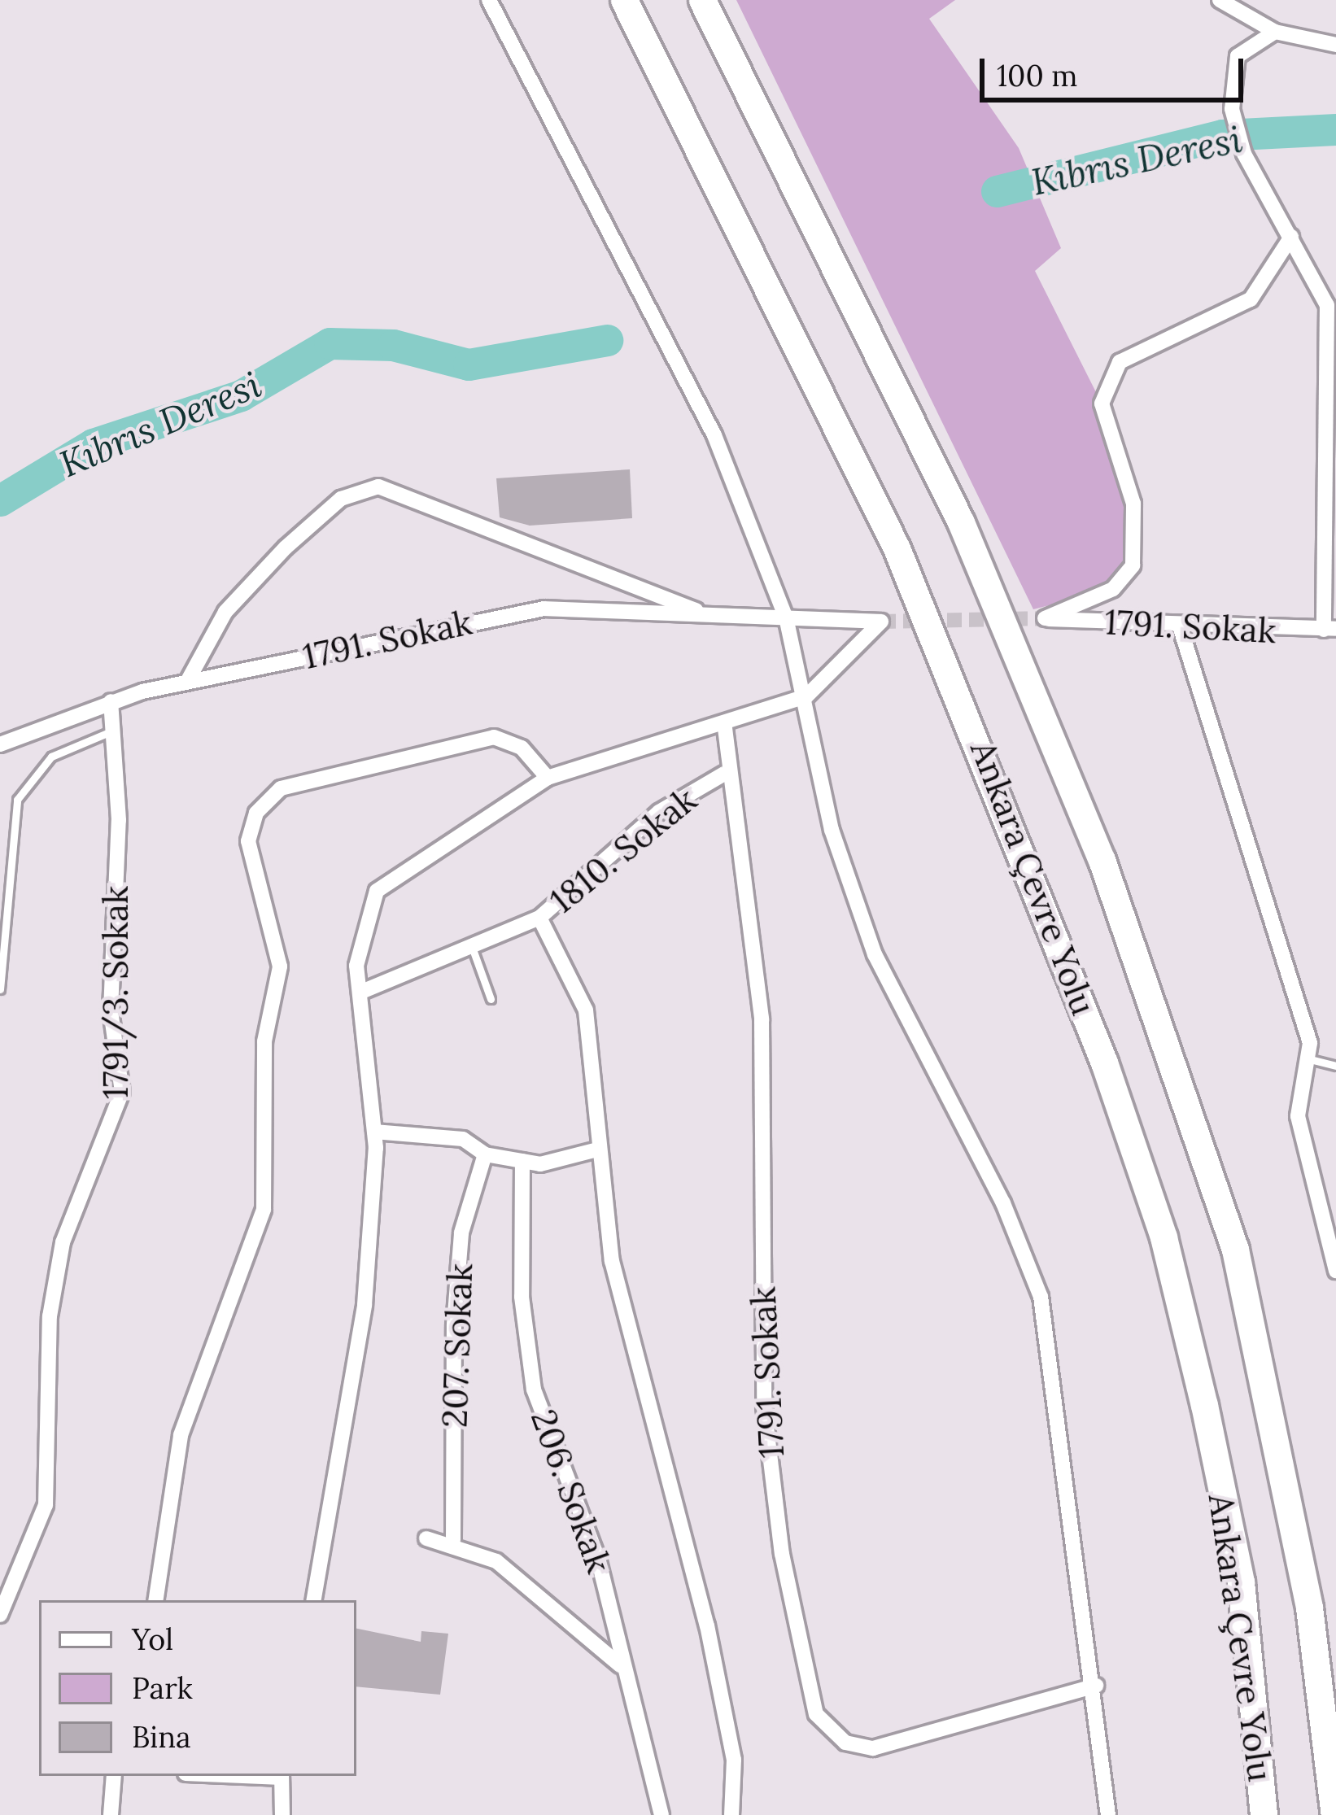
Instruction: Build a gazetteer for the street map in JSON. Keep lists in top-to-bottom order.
{
  "streets": {
    "highway": ["Ankara Çevre Yolu"],
    "street": [
      "1791. Sokak",
      "1810. Sokak",
      "1791/3. Sokak",
      "207. Sokak",
      "206. Sokak"
    ]
  },
  "crossings": [
    ["1791. Sokak", "1810. Sokak"],
    ["1791. Sokak", "1791/3. Sokak"]
  ],
  "water": ["Kıbrıs Deresi"],
  "legend": ["Yol", "Park", "Bina"],
  "scale_bar": "100 m"
}
